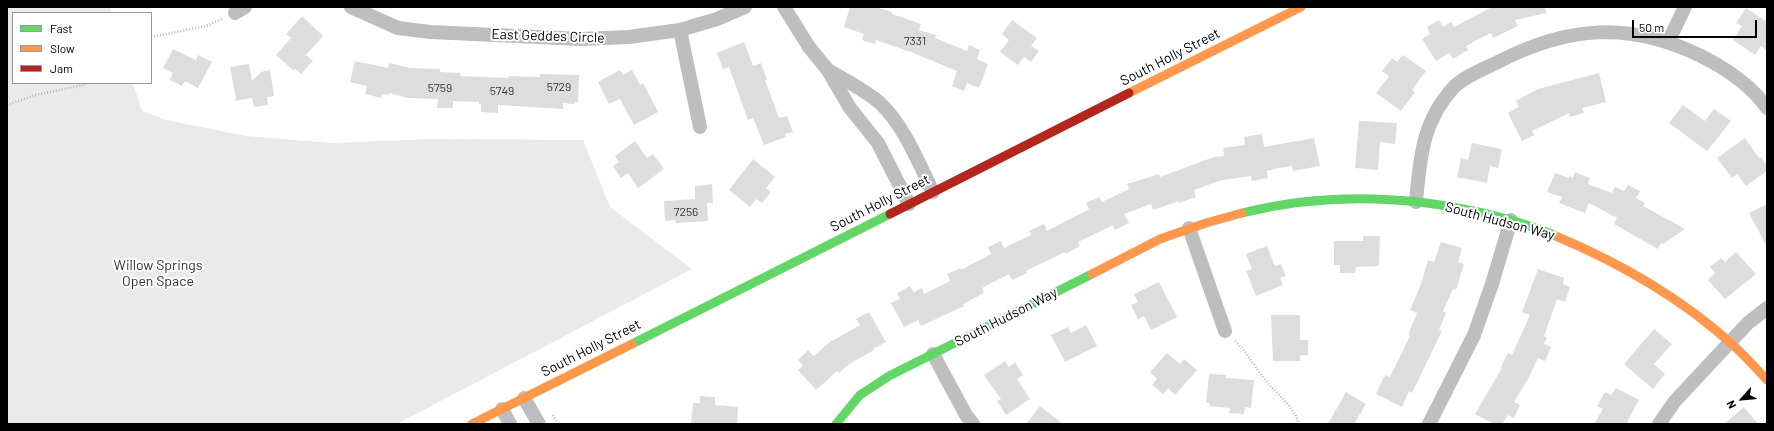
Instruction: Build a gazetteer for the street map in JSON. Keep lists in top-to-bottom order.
{
  "streets": {
    "street": ["East Geddes Circle", "South Holly Street", "South Hudson Way"]
  },
  "parks": ["Willow Springs Open Space"],
  "house_numbers": [
    "7331",
    "5729",
    "5759",
    "5749",
    "7256"
  ],
  "legend": ["Fast", "Slow", "Jam"],
  "scale_bar": "50 m",
  "north": "bottom left"
}
